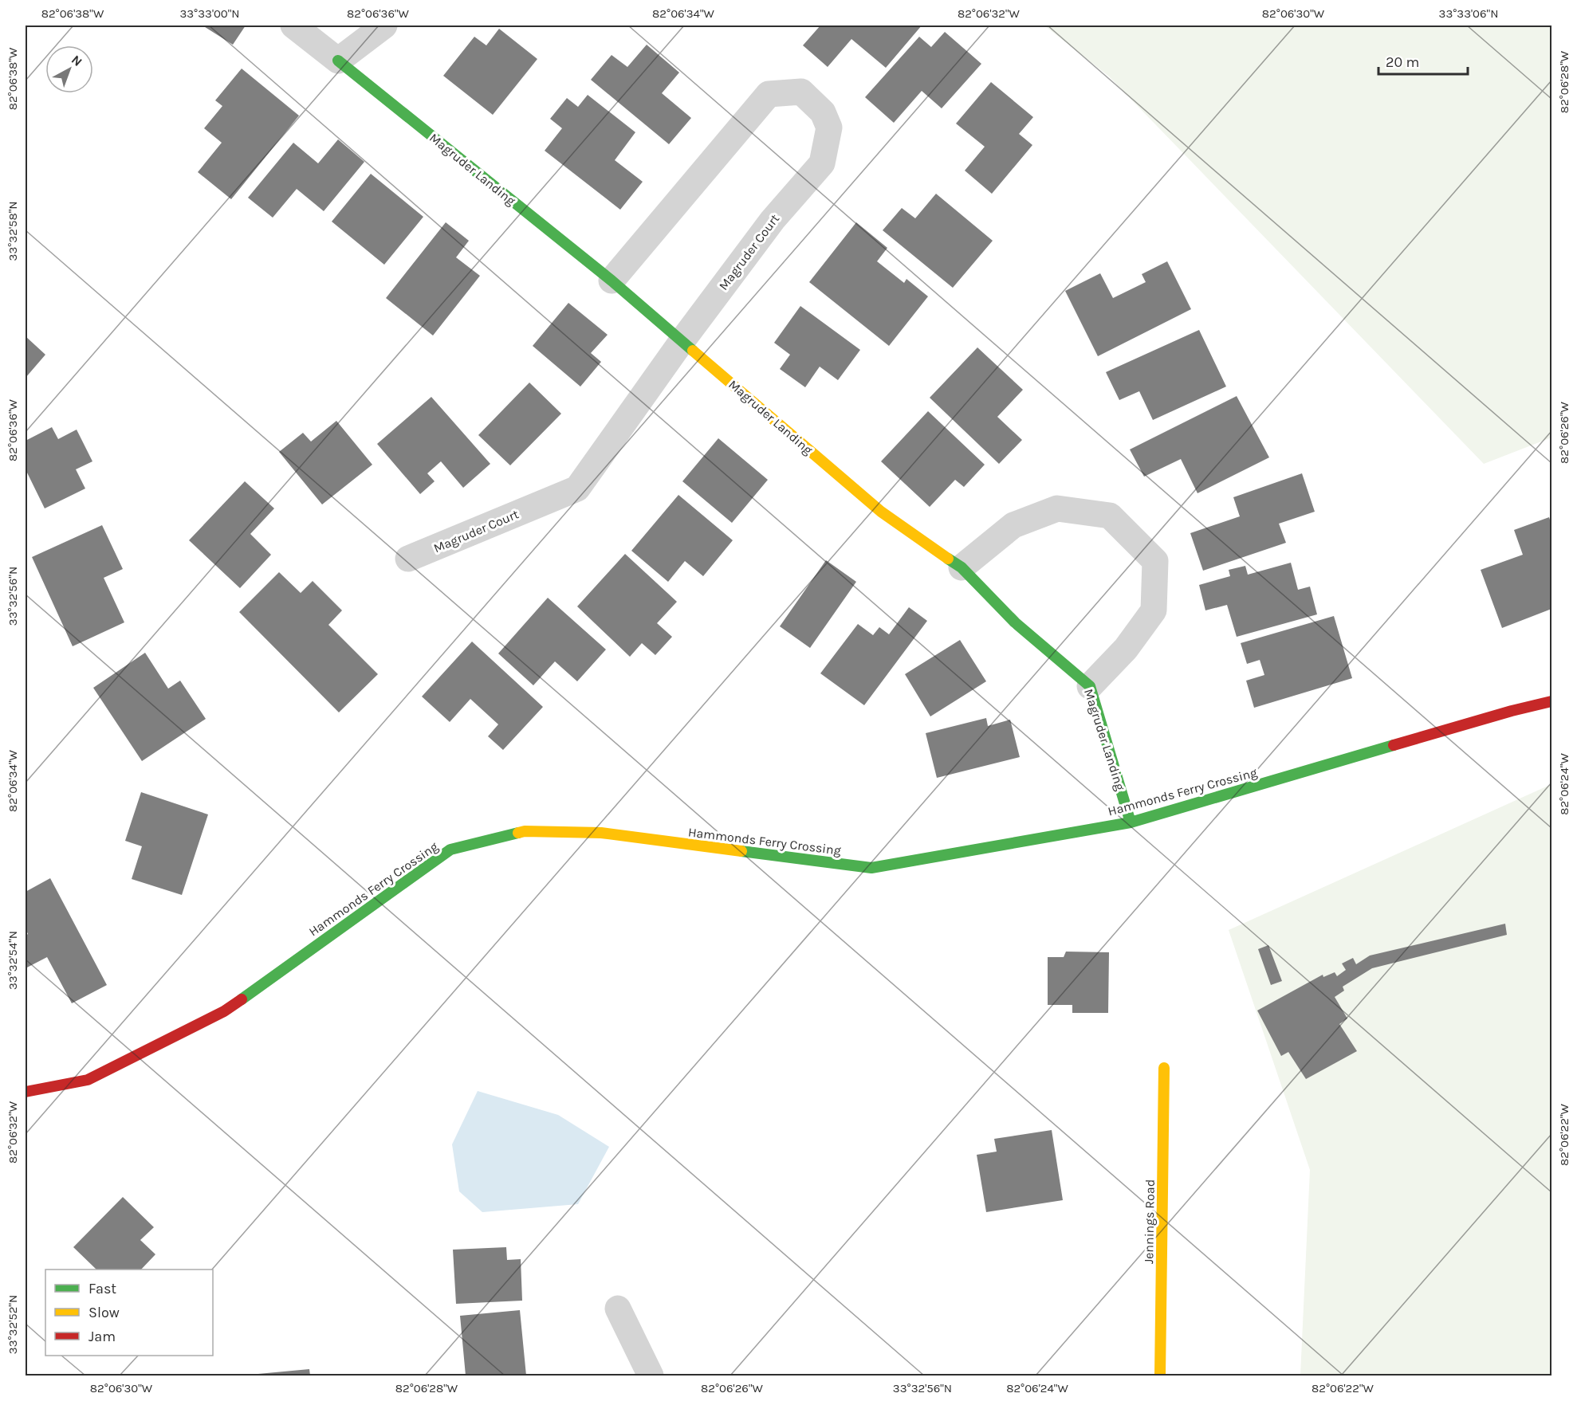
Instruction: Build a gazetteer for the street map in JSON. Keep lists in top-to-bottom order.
{
  "streets": {
    "street": [
      "Magruder Landing",
      "Magruder Court",
      "Hammonds Ferry Crossing",
      "Jennings Road"
    ]
  },
  "crossings": [
    ["Magruder Landing", "Magruder Court"],
    ["Magruder Landing", "Hammonds Ferry Crossing"]
  ],
  "legend": ["Fast", "Slow", "Jam"],
  "scale_bar": "20 m",
  "north": "top right",
  "coordinates": [
    "82°06'38\"W",
    "33°33'00\"N",
    "82°06'36\"W",
    "82°06'34\"W",
    "82°06'32\"W",
    "82°06'30\"W",
    "33°33'06\"N",
    "82°06'28\"W",
    "33°32'58\"N",
    "82°06'26\"W",
    "33°32'56\"N",
    "82°06'24\"W",
    "33°32'54\"N",
    "82°06'22\"W",
    "33°32'52\"N"
  ]
}
